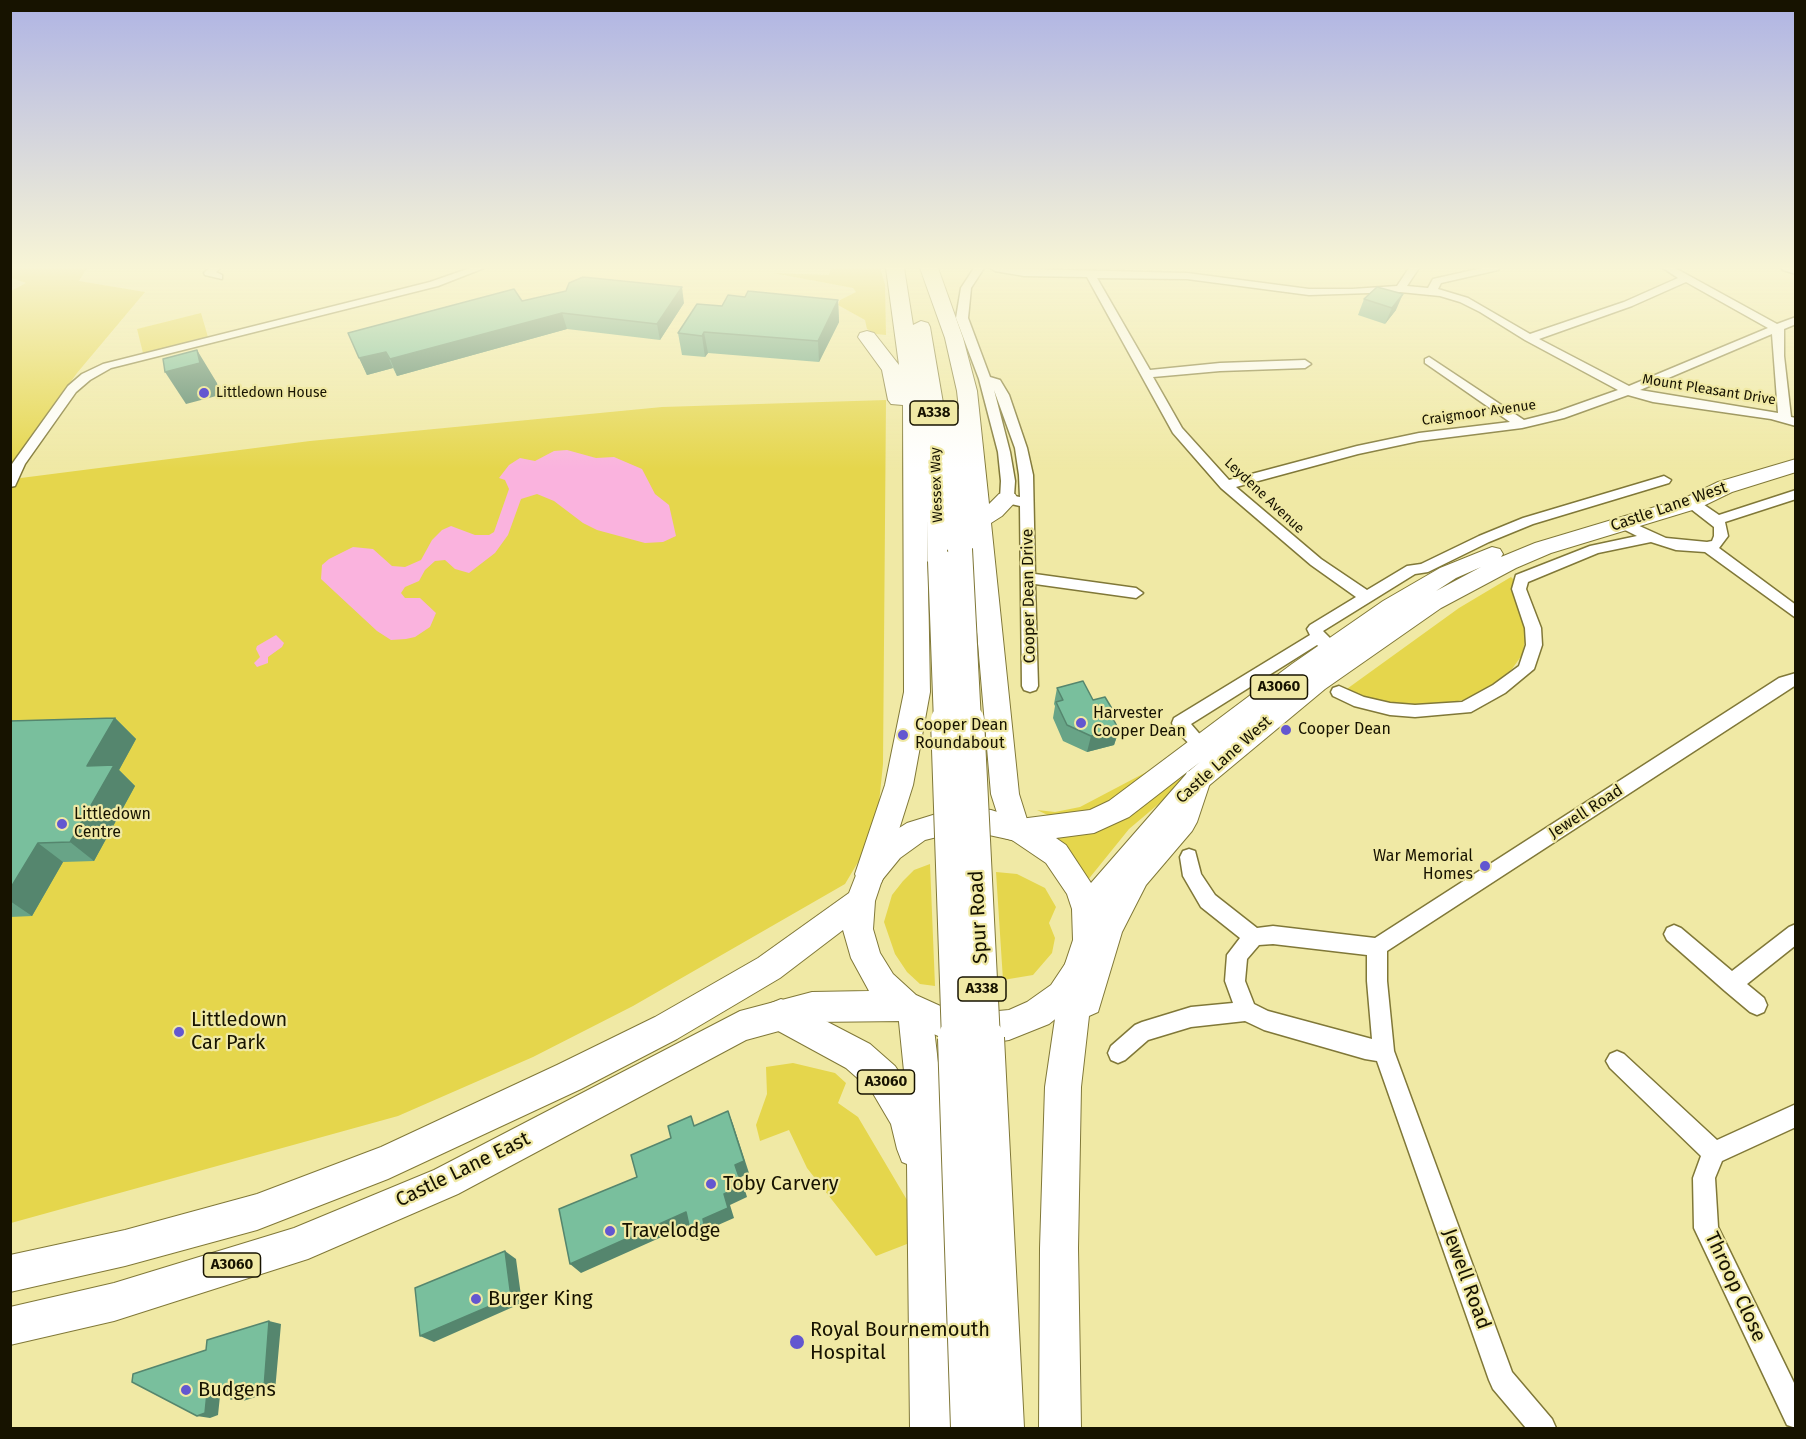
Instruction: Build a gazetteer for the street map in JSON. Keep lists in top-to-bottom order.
{
  "streets": {
    "highway": [
      "A338",
      "Wessex Way",
      "A3060",
      "Spur Road"
    ],
    "main road": ["Castle Lane West", "Castle Lane East"],
    "street": [
      "Mount Pleasant Drive",
      "Craigmoor Avenue",
      "Leydene Avenue",
      "Cooper Dean Drive",
      "Jewell Road",
      "Throop Close"
    ]
  },
  "crossings": [
    ["Mount Pleasant Drive", "Craigmoor Avenue"],
    ["Craigmoor Avenue", "Leydene Avenue"],
    ["Wessex Way", "Spur Road"],
    ["Leydene Avenue", "Castle Lane West"],
    ["A3060", "Castle Lane East"]
  ],
  "places": [
    "Littledown House",
    "Harvester Cooper Dean",
    "Cooper Dean",
    "Cooper Dean Roundabout",
    "Littledown Centre",
    "War Memorial Homes",
    "Littledown Car Park",
    "Toby Carvery",
    "Travelodge",
    "Burger King",
    "Royal Bournemouth Hospital",
    "Budgens"
  ]
}
